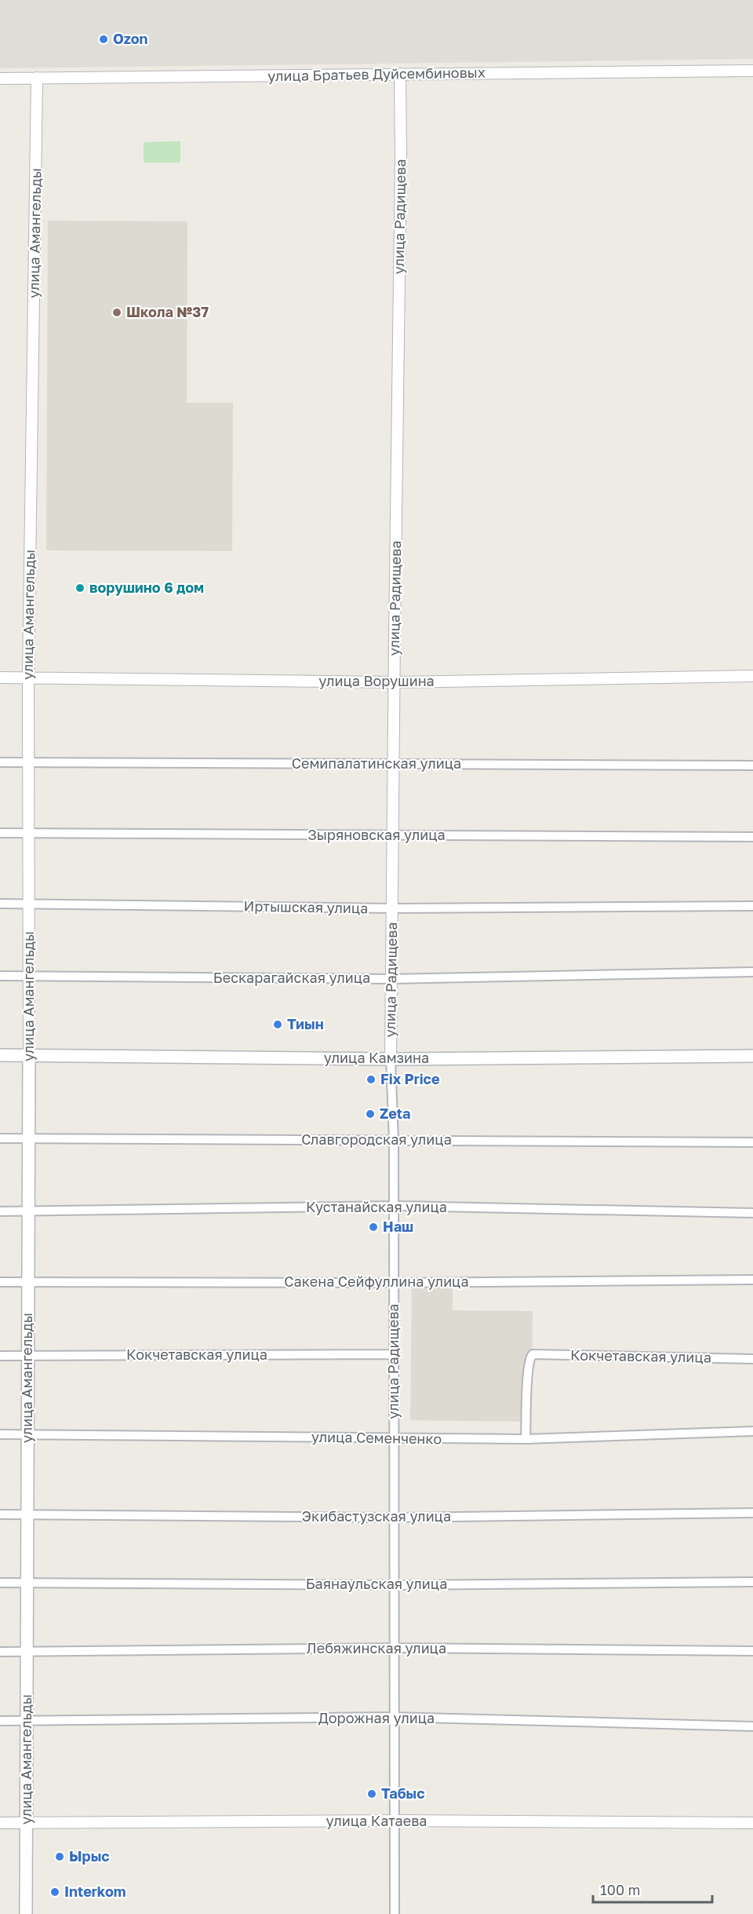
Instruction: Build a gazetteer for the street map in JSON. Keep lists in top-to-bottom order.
{
  "streets": {
    "main road": ["улица Амангельды", "улица Камзина"],
    "street": [
      "улица Братьев Дуйсембиновых",
      "улица Радищева",
      "улица Ворушина",
      "Семипалатинская улица",
      "Зыряновская улица",
      "Иртышская улица",
      "Бескарагайская улица",
      "Славгородская улица",
      "Кустанайская улица",
      "Сакена Сейфуллина улица",
      "Кокчетавская улица",
      "улица Семенченко",
      "Экибастузская улица",
      "Баянаульская улица",
      "Лебяжинская улица",
      "Дорожная улица",
      "улица Катаева"
    ]
  },
  "crossings": [
    ["улица Братьев Дуйсембиновых", "улица Радищева"],
    ["улица Братьев Дуйсембиновых", "улица Амангельды"],
    ["улица Радищева", "улица Ворушина"],
    ["улица Радищева", "Семипалатинская улица"],
    ["улица Радищева", "Зыряновская улица"],
    ["улица Радищева", "Иртышская улица"],
    ["улица Радищева", "Бескарагайская улица"],
    ["улица Радищева", "улица Камзина"],
    ["улица Радищева", "Славгородская улица"],
    ["улица Радищева", "Кустанайская улица"],
    ["улица Радищева", "Сакена Сейфуллина улица"],
    ["улица Радищева", "Кокчетавская улица"],
    ["улица Радищева", "улица Семенченко"],
    ["улица Радищева", "Экибастузская улица"],
    ["улица Радищева", "Баянаульская улица"],
    ["улица Радищева", "Лебяжинская улица"],
    ["улица Радищева", "Дорожная улица"],
    ["улица Радищева", "улица Катаева"],
    ["улица Амангельды", "улица Ворушина"],
    ["улица Амангельды", "Семипалатинская улица"],
    ["улица Амангельды", "Зыряновская улица"],
    ["улица Амангельды", "Иртышская улица"],
    ["улица Амангельды", "Бескарагайская улица"],
    ["улица Амангельды", "улица Камзина"],
    ["улица Амангельды", "Славгородская улица"],
    ["улица Амангельды", "Кустанайская улица"],
    ["улица Амангельды", "Сакена Сейфуллина улица"],
    ["улица Амангельды", "Кокчетавская улица"],
    ["улица Амангельды", "улица Семенченко"],
    ["улица Амангельды", "Экибастузская улица"],
    ["улица Амангельды", "Баянаульская улица"],
    ["улица Амангельды", "Лебяжинская улица"],
    ["улица Амангельды", "Дорожная улица"],
    ["улица Амангельды", "улица Катаева"],
    ["Кокчетавская улица", "улица Семенченко"]
  ],
  "places": [
    "Ozon",
    "Школа №37",
    "ворушино 6 дом",
    "Тиын",
    "Fix Price",
    "Zeta",
    "Наш",
    "Табыс",
    "Ырыс",
    "Interkom"
  ],
  "scale_bar": "100 m"
}
